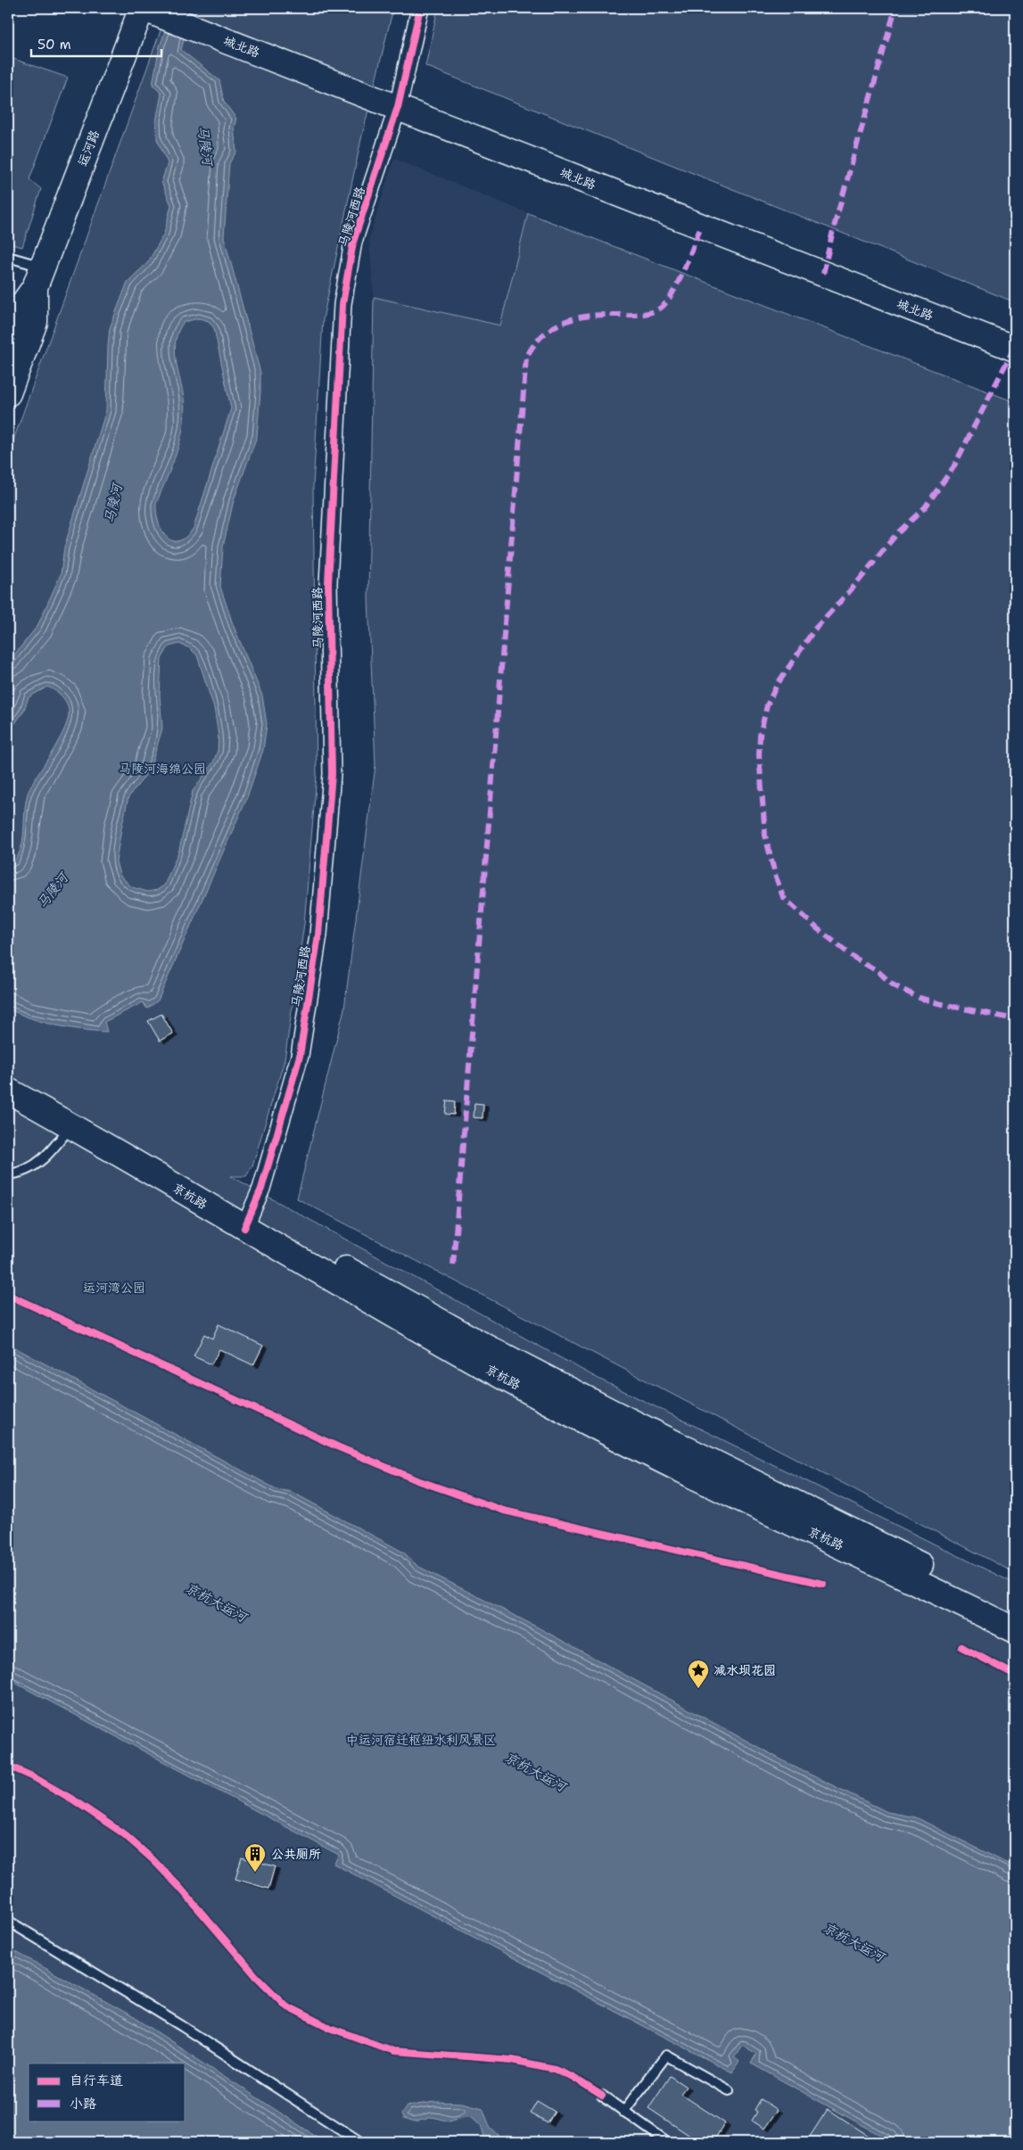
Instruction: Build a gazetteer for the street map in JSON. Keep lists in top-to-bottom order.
{
  "streets": {
    "street": [
      "城北路",
      "运河路",
      "马陵河西路",
      "京杭路"
    ]
  },
  "crossings": [
    ["城北路", "运河路"],
    ["城北路", "马陵河西路"],
    ["马陵河西路", "京杭路"]
  ],
  "water": ["马陵河", "京杭大运河"],
  "parks": ["马陵河海绵公园", "运河湾公园", "中运河宿迁枢纽水利风景区"],
  "places": {
    "place": ["减水坝花园"],
    "building": ["公共厕所"]
  },
  "legend": ["自行车道", "小路"],
  "scale_bar": "50 m"
}
